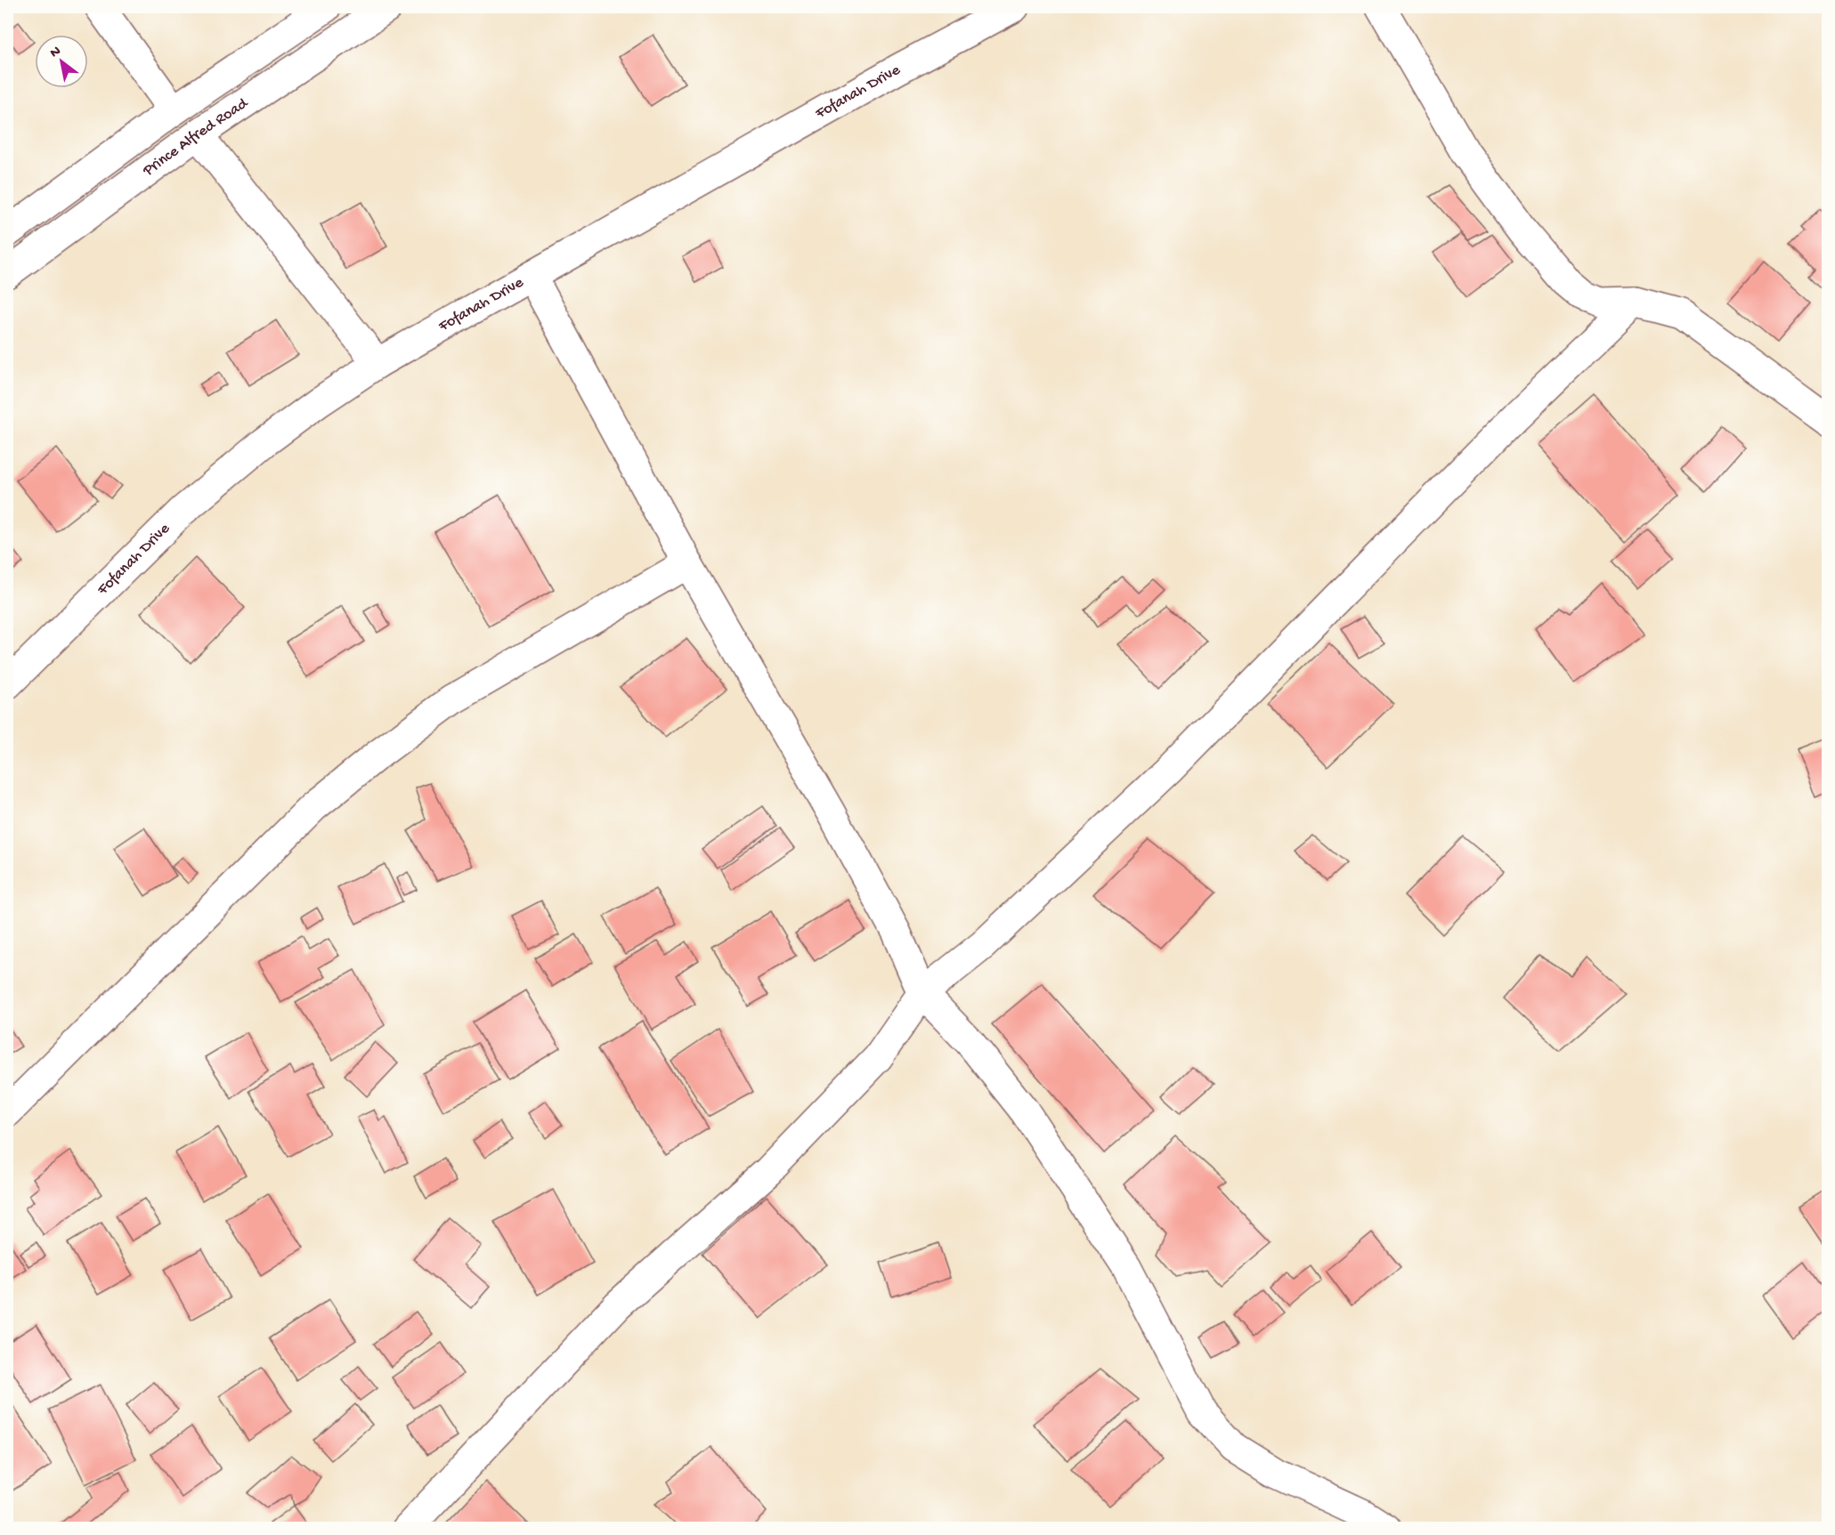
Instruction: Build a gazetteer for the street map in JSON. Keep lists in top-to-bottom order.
{
  "streets": {
    "main road": ["Fofanah Drive", "Prince Alfred Road"]
  },
  "north": "top left"
}
